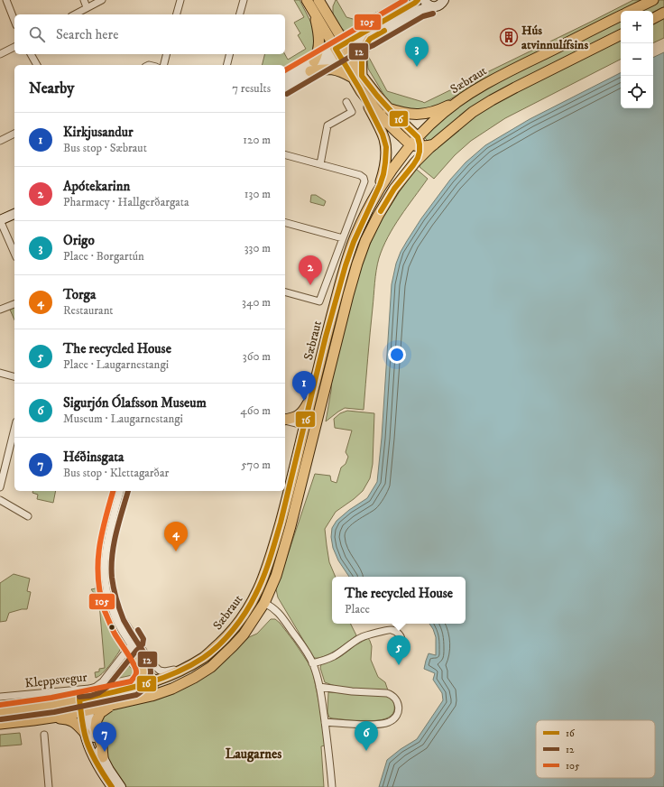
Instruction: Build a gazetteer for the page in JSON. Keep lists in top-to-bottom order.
{
  "streets": {
    "main road": ["Sæbraut"],
    "street": ["Kleppsvegur"]
  },
  "districts": ["Laugarnes"],
  "places": {
    "building": ["Hús atvinnulífsins"]
  },
  "lines": ["transit line 16", "transit line 105", "transit line 12"],
  "legend": ["16", "12", "105"],
  "page": {
    "map_buttons": ["+", "−"],
    "search": "Search here",
    "pins": [
      "3",
      "2",
      "1",
      "4",
      "5",
      "6",
      "7"
    ],
    "heading": ["Nearby", "7 results"],
    "list": [
      {
        "mark": "1",
        "name": "Kirkjusandur",
        "note": "Bus stop · Sæbraut",
        "value": "120 m"
      },
      {
        "mark": "2",
        "name": "Apótekarinn",
        "note": "Pharmacy · Hallgerðargata",
        "value": "130 m"
      },
      {
        "mark": "3",
        "name": "Origo",
        "note": "Place · Borgartún",
        "value": "330 m"
      },
      {
        "mark": "4",
        "name": "Torga",
        "note": "Restaurant",
        "value": "340 m"
      },
      {
        "mark": "5",
        "name": "The recycled House",
        "note": "Place · Laugarnestangi",
        "value": "360 m"
      },
      {
        "mark": "6",
        "name": "Sigurjón Ólafsson Museum",
        "note": "Museum · Laugarnestangi",
        "value": "460 m"
      },
      {
        "mark": "7",
        "name": "Héðinsgata",
        "note": "Bus stop · Klettagarðar",
        "value": "570 m"
      }
    ],
    "popup": ["The recycled House", "Place"]
  }
}
